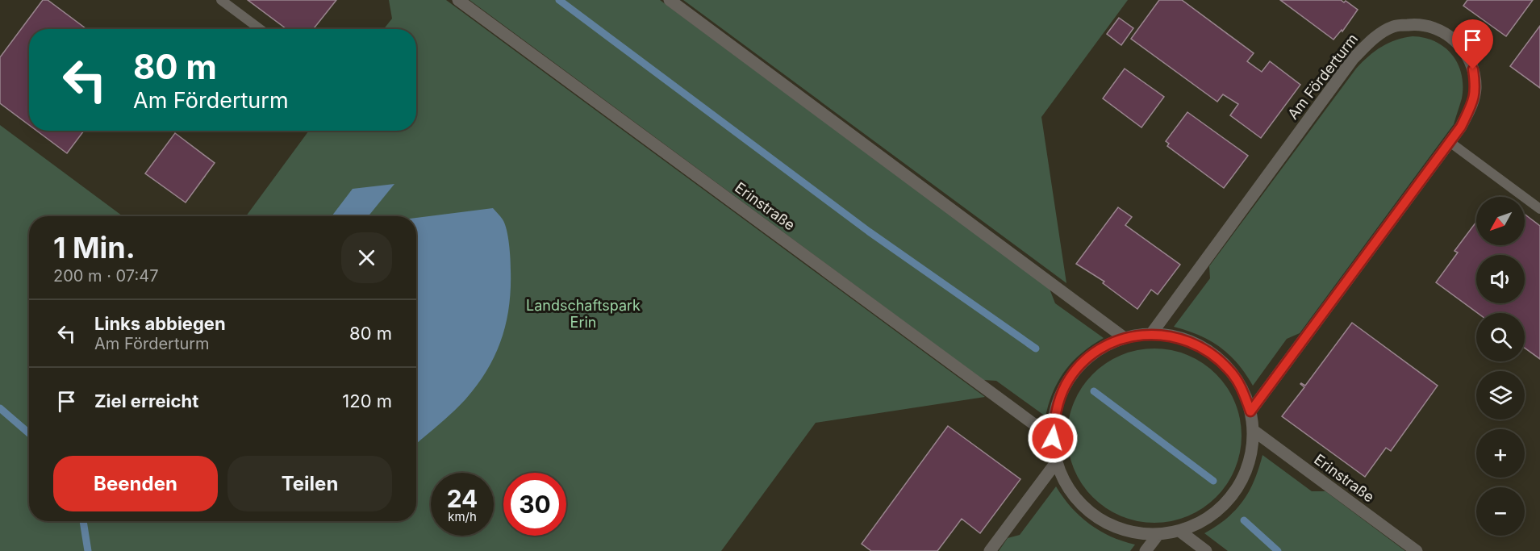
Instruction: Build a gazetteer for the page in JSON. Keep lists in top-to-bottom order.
{
  "streets": {
    "street": ["Am Förderturm", "Erinstraße"]
  },
  "parks": ["Landschaftspark Erin"],
  "north": "bottom left",
  "page": {
    "turn": ["80 m", "Am Förderturm"],
    "map_buttons": ["+", "−"],
    "heading": ["1 Min.", "200 m · 07:47"],
    "list": [
      {
        "name": "Links abbiegen",
        "note": "Am Förderturm",
        "value": "80 m"
      },
      {
        "name": "Ziel erreicht",
        "value": "120 m"
      }
    ],
    "buttons": ["Beenden", "Teilen"],
    "speed": "24 km/h",
    "limit": "30"
  }
}
